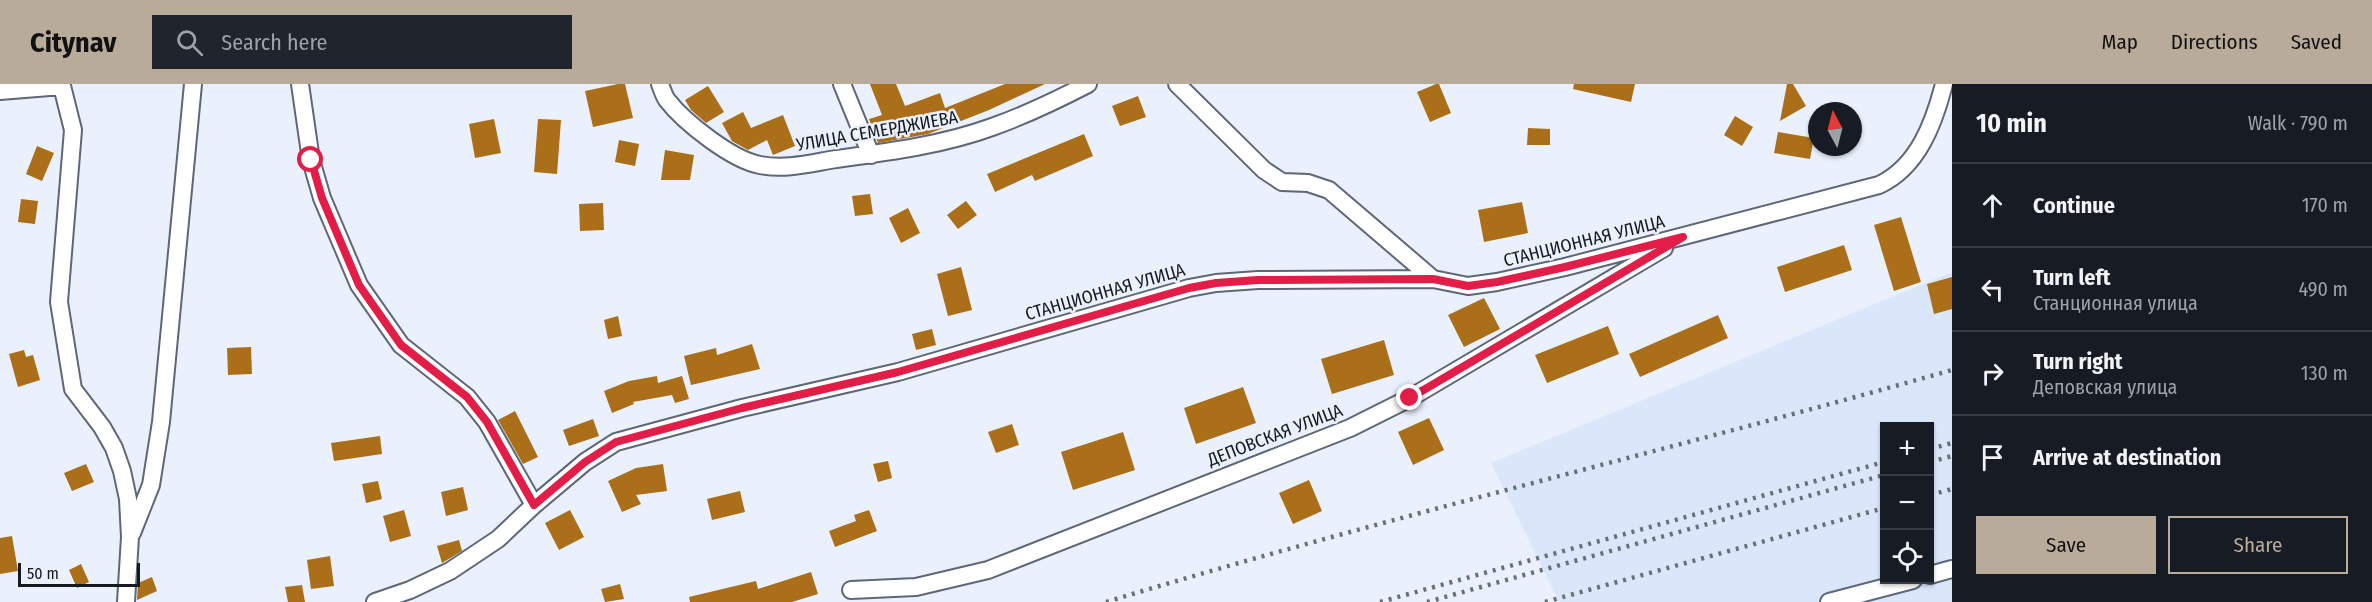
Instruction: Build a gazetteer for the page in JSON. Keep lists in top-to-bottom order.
{
  "streets": {
    "street": ["УЛИЦА СЕМЕРДЖИЕВА", "СТАНЦИОННАЯ УЛИЦА", "ДЕПОВСКАЯ УЛИЦА"]
  },
  "crossings": [
    ["СТАНЦИОННАЯ УЛИЦА", "ДЕПОВСКАЯ УЛИЦА"]
  ],
  "scale_bar": "50 m",
  "north": "top",
  "page": {
    "header": "Citynav",
    "search": "Search here",
    "nav": ["Map", "Directions", "Saved"],
    "heading": ["10 min", "Walk · 790 m"],
    "list": [
      ["Continue", "170 m"],
      ["Turn left", "Станционная улица", "490 m"],
      ["Turn right", "Деповская улица", "130 m"],
      "Arrive at destination"
    ],
    "map_buttons": ["+", "−"],
    "buttons": ["Save", "Share"],
    "scale": "50 m"
  }
}
